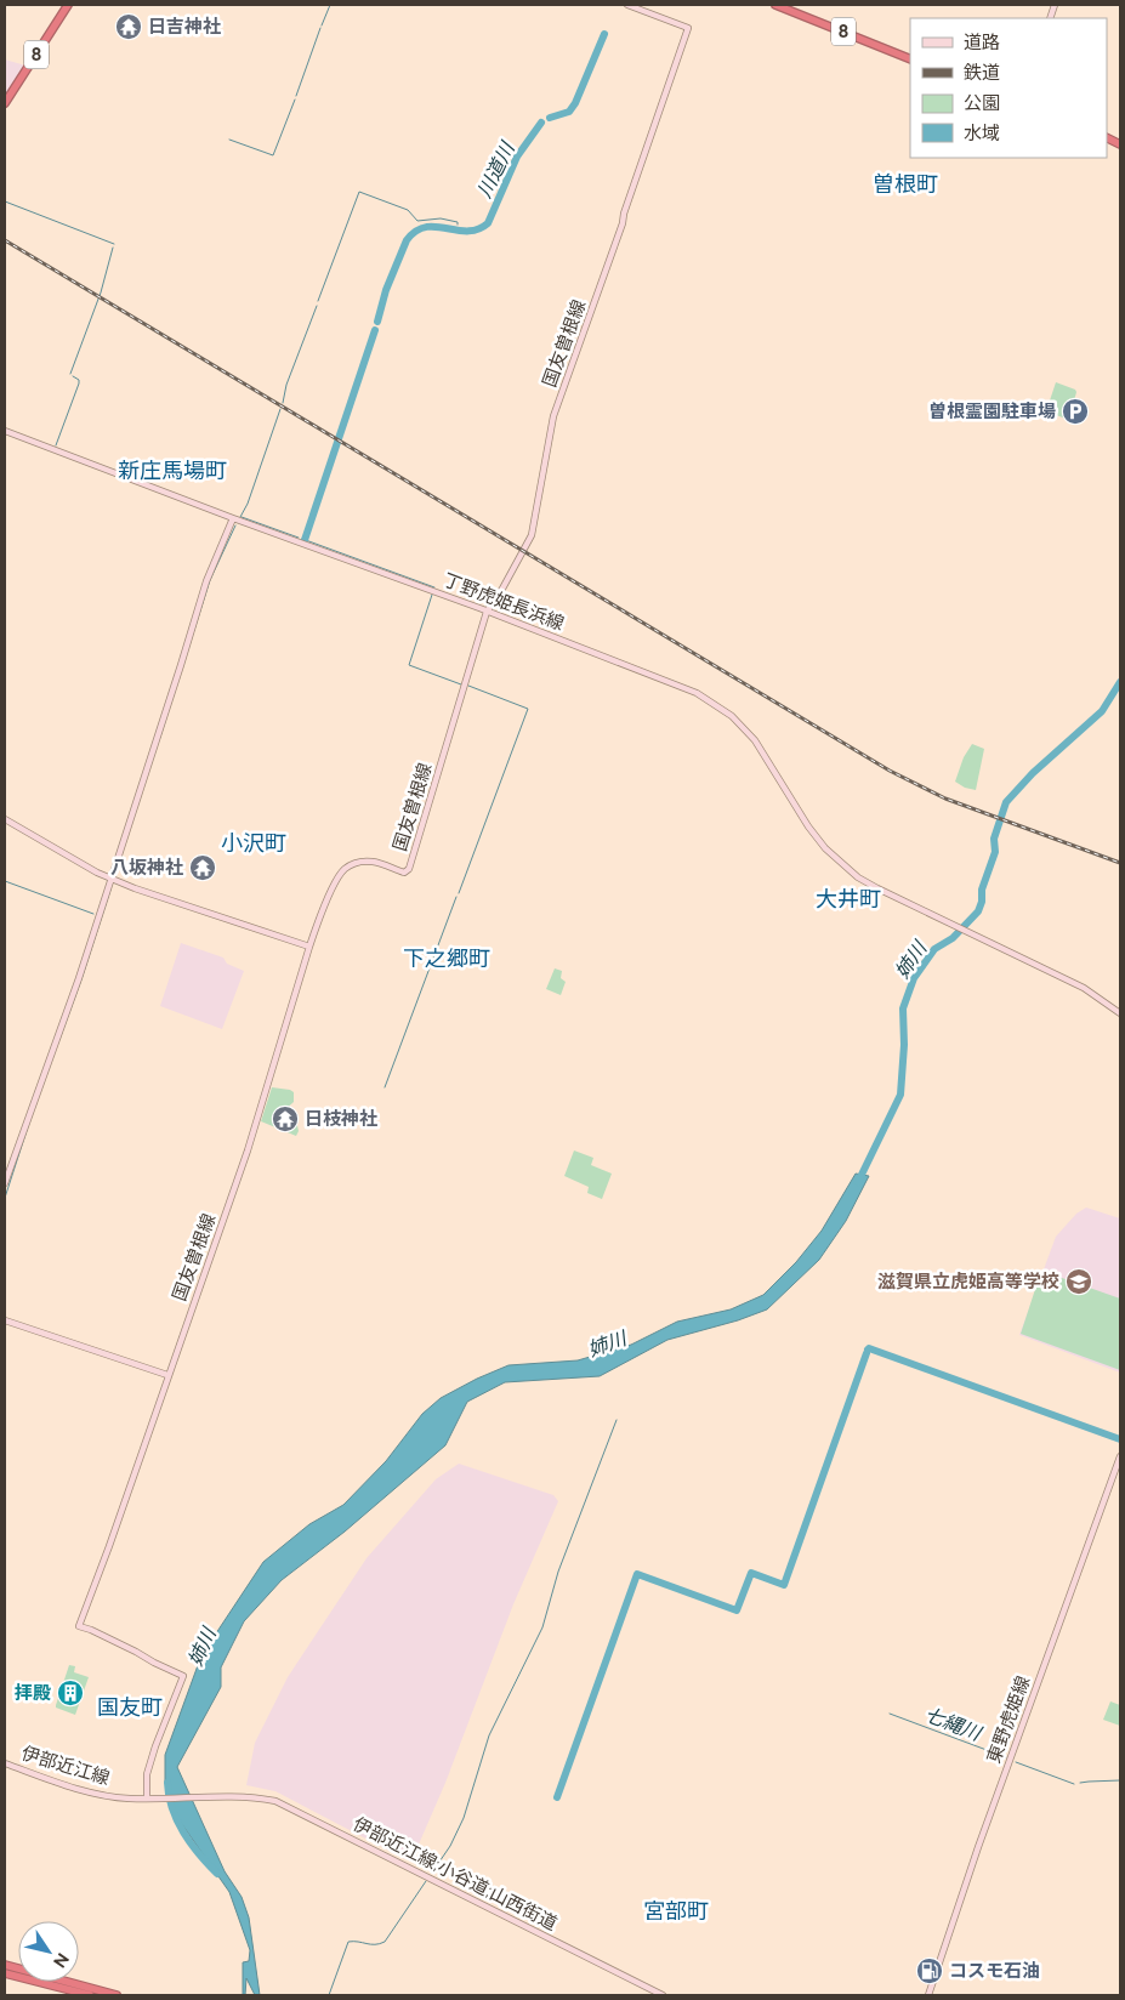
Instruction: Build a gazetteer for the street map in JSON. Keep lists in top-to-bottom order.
{
  "streets": {
    "highway": ["8"],
    "main road": [
      "国友曽根線",
      "丁野虎姫長浜線",
      "東野虎姫線",
      "伊部近江線",
      "伊部近江線;小谷道;山西街道"
    ]
  },
  "crossings": [
    ["国友曽根線", "丁野虎姫長浜線"],
    ["国友曽根線", "伊部近江線"],
    ["伊部近江線", "伊部近江線;小谷道;山西街道"]
  ],
  "districts": [
    "曽根町",
    "新庄馬場町",
    "小沢町",
    "大井町",
    "下之郷町",
    "国友町",
    "宮部町"
  ],
  "water": ["川道川", "姉川", "七縄川"],
  "places": {
    "temple": ["日吉神社", "八坂神社", "日枝神社"],
    "parking": ["曽根霊園駐車場"],
    "school or university": ["滋賀県立虎姫高等学校"],
    "building": ["拝殿"],
    "fuel station": ["コスモ石油"]
  },
  "legend": [
    "道路",
    "鉄道",
    "公園",
    "水域"
  ],
  "north": "bottom right"
}
